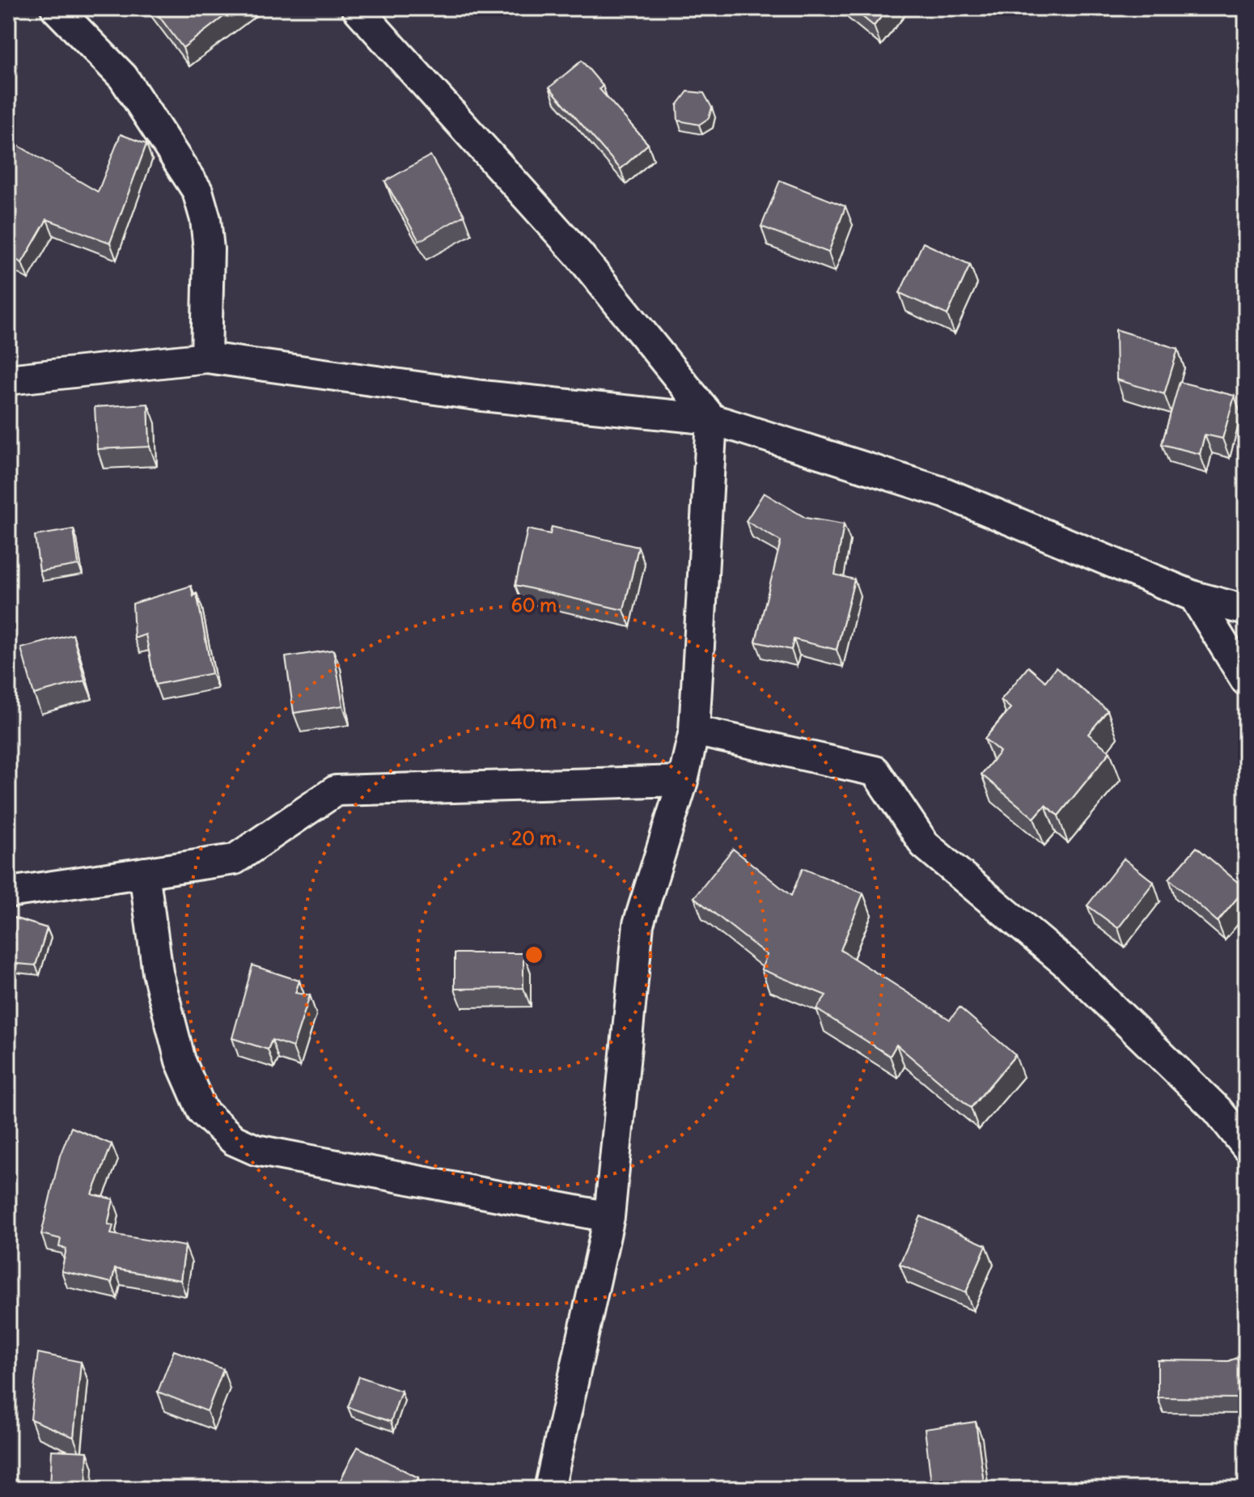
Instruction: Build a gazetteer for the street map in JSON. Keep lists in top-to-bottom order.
{
  "rings": ["60 m", "40 m", "20 m"]
}
